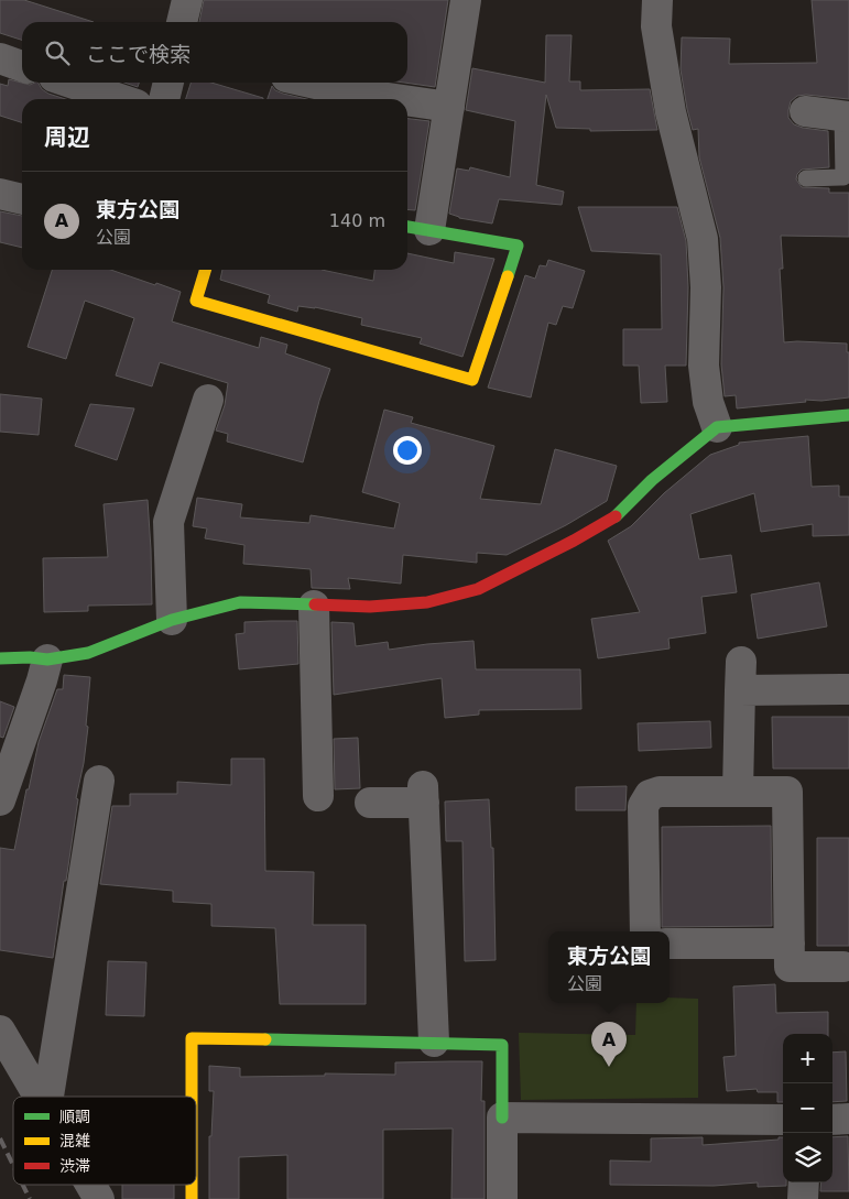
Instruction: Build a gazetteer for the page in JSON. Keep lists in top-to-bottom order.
{
  "legend": ["順調", "混雑", "渋滞"],
  "page": {
    "search": "ここで検索",
    "heading": "周辺",
    "list": [
      {
        "mark": "A",
        "name": "東方公園",
        "note": "公園",
        "value": "140 m"
      }
    ],
    "popup": ["東方公園", "公園"],
    "pins": "A",
    "map_buttons": ["+", "−"]
  }
}
